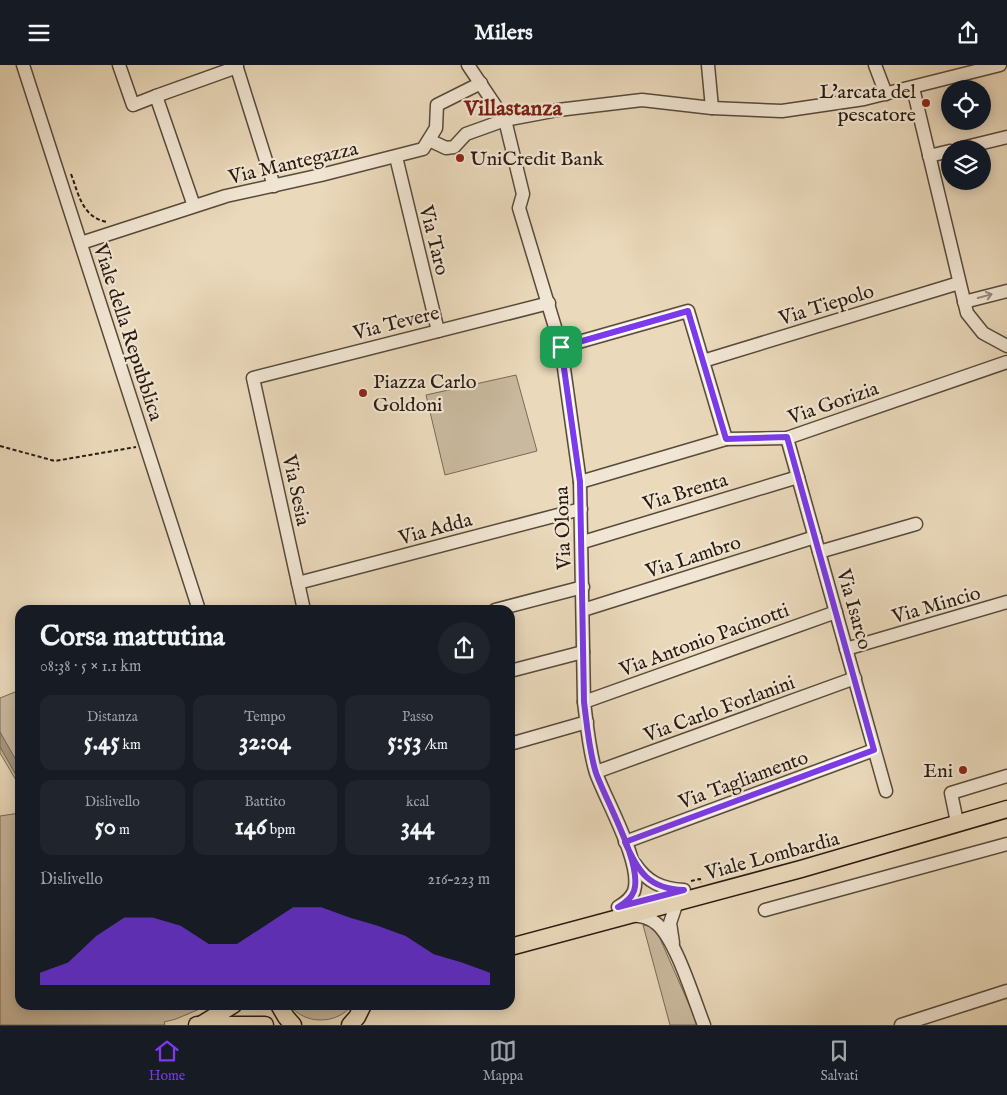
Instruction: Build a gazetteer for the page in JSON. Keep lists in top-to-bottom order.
{
  "streets": {
    "main road": ["Viale Lombardia"],
    "street": [
      "Via Mantegazza",
      "Via Taro",
      "Via Tiepolo",
      "Via Tevere",
      "Viale della Repubblica",
      "Via Gorizia",
      "Via Sesia",
      "Via Brenta",
      "Via Adda",
      "Via Olona",
      "Via Lambro",
      "Via Mincio",
      "Via Isarco",
      "Via Antonio Pacinotti",
      "Via Carlo Forlanini",
      "Via Tagliamento"
    ]
  },
  "crossings": [
    ["Via Mantegazza", "Via Taro"],
    ["Via Mantegazza", "Viale della Repubblica"],
    ["Via Taro", "Via Tevere"],
    ["Via Tevere", "Via Sesia"],
    ["Via Tevere", "Via Olona"],
    ["Via Gorizia", "Via Olona"],
    ["Via Gorizia", "Via Isarco"],
    ["Via Sesia", "Via Adda"],
    ["Via Brenta", "Via Olona"],
    ["Via Brenta", "Via Isarco"],
    ["Via Adda", "Via Olona"],
    ["Via Olona", "Via Lambro"],
    ["Via Olona", "Via Antonio Pacinotti"],
    ["Via Olona", "Via Carlo Forlanini"],
    ["Via Olona", "Via Tagliamento"],
    ["Via Olona", "Viale Lombardia"],
    ["Via Lambro", "Via Isarco"],
    ["Via Mincio", "Via Isarco"],
    ["Via Isarco", "Via Antonio Pacinotti"],
    ["Via Isarco", "Via Carlo Forlanini"],
    ["Via Isarco", "Via Tagliamento"]
  ],
  "districts": ["Villastanza"],
  "places": [
    "L'arcata del pescatore",
    "UniCredit Bank",
    "Piazza Carlo Goldoni",
    "Eni"
  ],
  "page": {
    "header": "Milers",
    "heading": ["Corsa mattutina", "08:38 · 5 × 1.1 km"],
    "stats": [
      ["Distanza", "5.45 km"],
      ["Tempo", "32:04"],
      ["Passo", "5:53 /km"],
      ["Dislivello", "50 m"],
      ["Battito", "146 bpm"],
      ["kcal", "344"]
    ],
    "chart": ["Dislivello", "216–223 m"],
    "tabs": ["Home", "Mappa", "Salvati"]
  }
}
